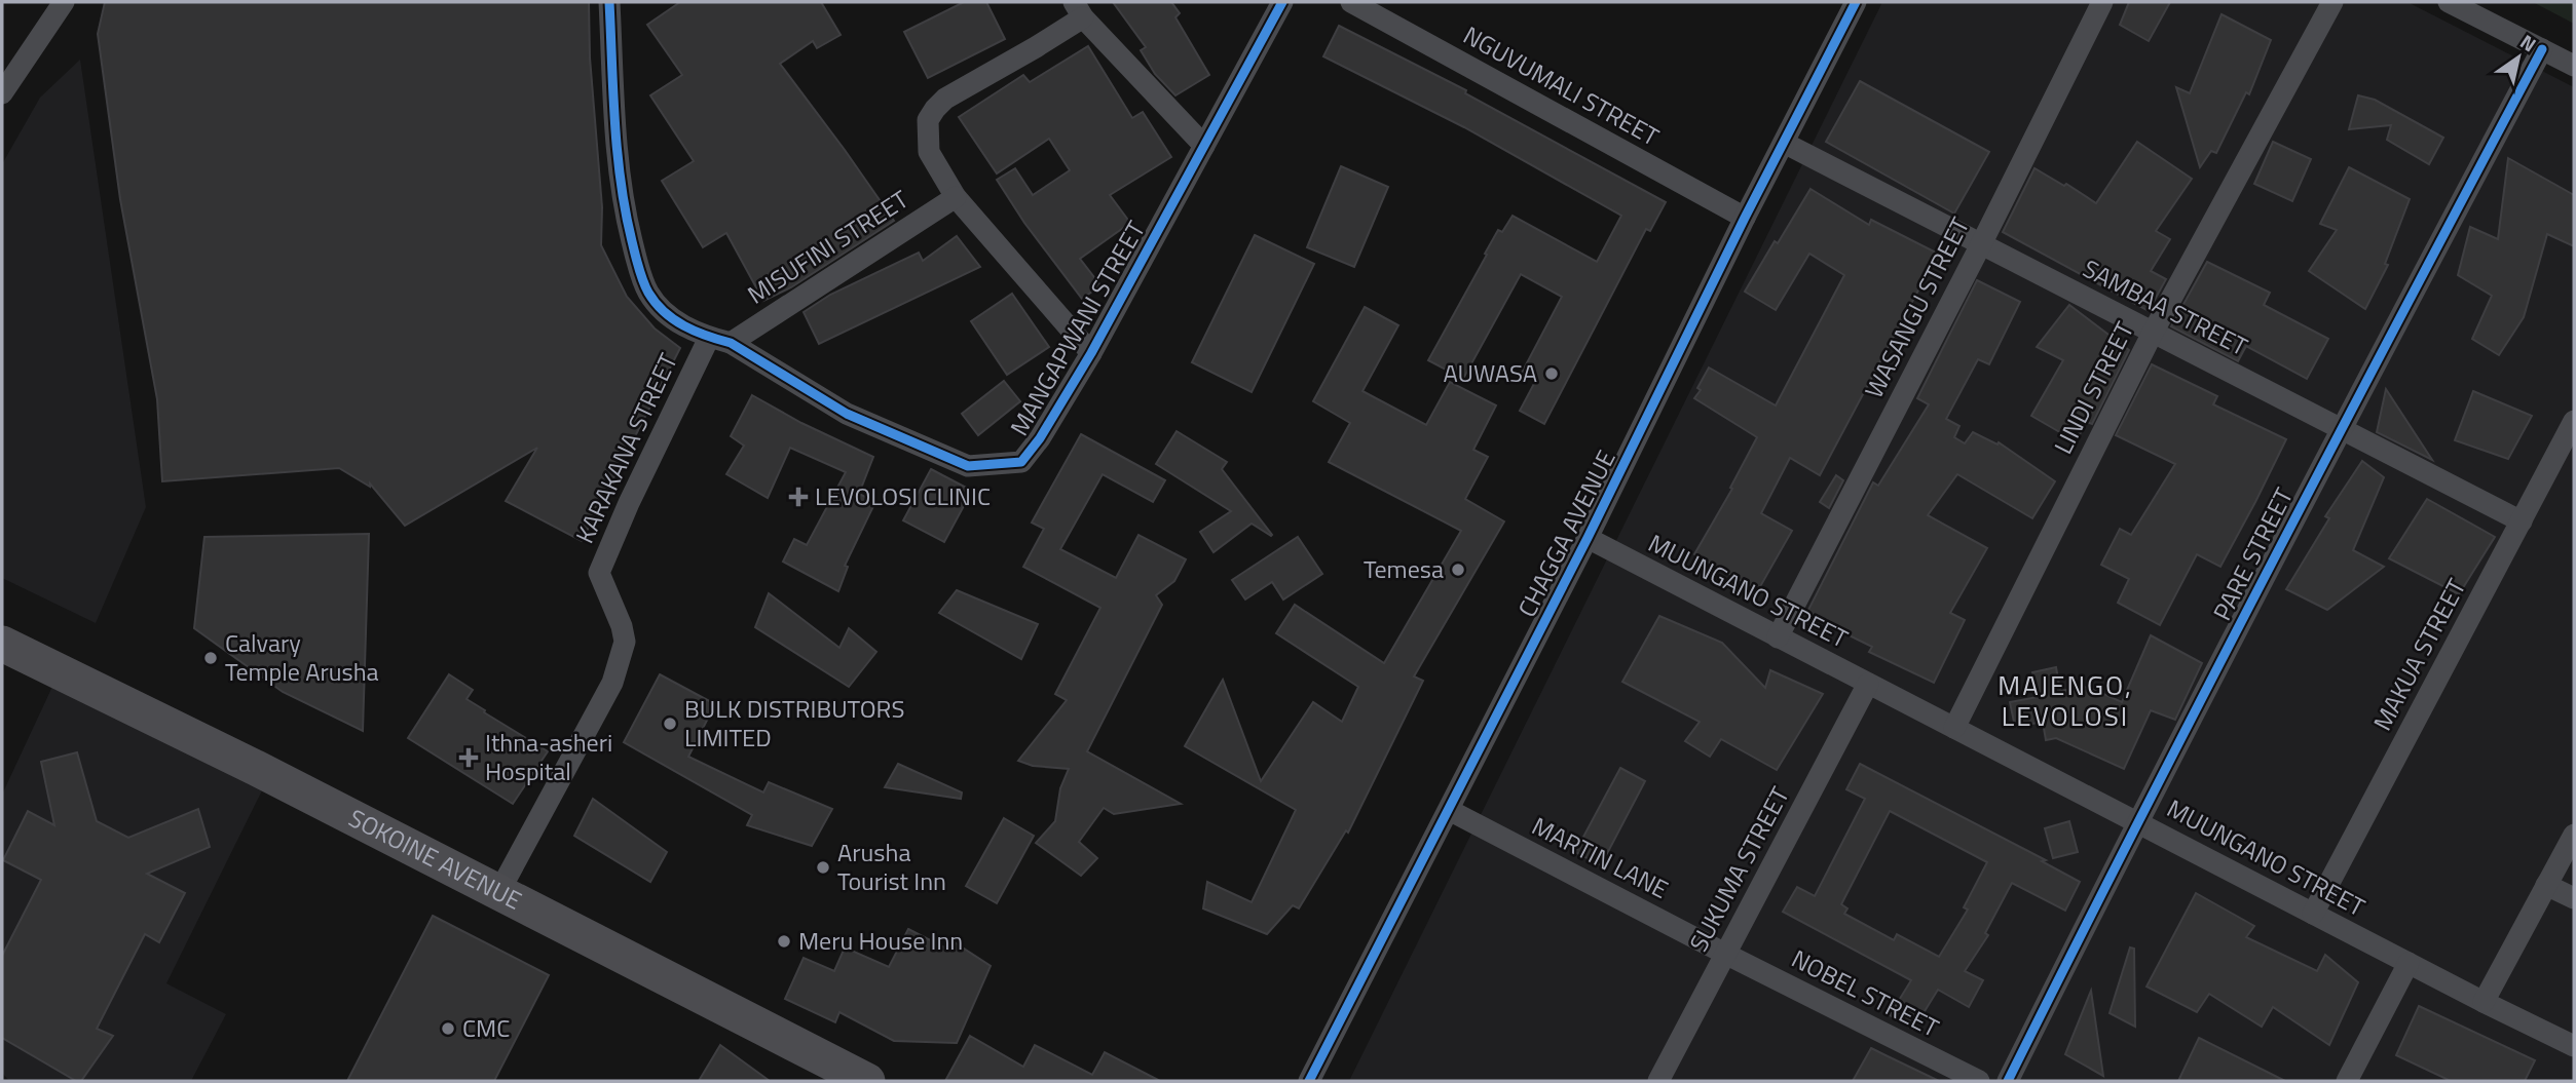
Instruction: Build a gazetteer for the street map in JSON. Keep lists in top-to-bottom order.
{
  "streets": {
    "main road": ["SOKOINE AVENUE"],
    "street": [
      "NGUVUMALI STREET",
      "MISUFINI STREET",
      "WASANGU STREET",
      "SAMBAA STREET",
      "MANGAPWANI STREET",
      "LINDI STREET",
      "KARAKANA STREET",
      "CHAGGA AVENUE",
      "PARE STREET",
      "MUUNGANO STREET",
      "MAKUA STREET",
      "MARTIN LANE",
      "SUKUMA STREET",
      "NOBEL STREET"
    ]
  },
  "crossings": [
    ["NGUVUMALI STREET", "CHAGGA AVENUE"],
    ["MISUFINI STREET", "MANGAPWANI STREET"],
    ["MISUFINI STREET", "KARAKANA STREET"],
    ["WASANGU STREET", "SAMBAA STREET"],
    ["WASANGU STREET", "MUUNGANO STREET"],
    ["SAMBAA STREET", "LINDI STREET"],
    ["SAMBAA STREET", "CHAGGA AVENUE"],
    ["SAMBAA STREET", "PARE STREET"],
    ["SAMBAA STREET", "MAKUA STREET"],
    ["MANGAPWANI STREET", "KARAKANA STREET"],
    ["LINDI STREET", "MUUNGANO STREET"],
    ["KARAKANA STREET", "SOKOINE AVENUE"],
    ["CHAGGA AVENUE", "MUUNGANO STREET"],
    ["CHAGGA AVENUE", "MARTIN LANE"],
    ["PARE STREET", "MUUNGANO STREET"],
    ["MUUNGANO STREET", "MAKUA STREET"],
    ["MUUNGANO STREET", "SUKUMA STREET"],
    ["MARTIN LANE", "SUKUMA STREET"],
    ["MARTIN LANE", "NOBEL STREET"],
    ["SUKUMA STREET", "NOBEL STREET"]
  ],
  "districts": ["MAJENGO, LEVOLOSI"],
  "places": {
    "other": [
      "AUWASA",
      "Temesa",
      "Calvary Temple Arusha",
      "BULK DISTRIBUTORS LIMITED",
      "Arusha Tourist Inn",
      "Meru House Inn",
      "CMC"
    ],
    "health": ["LEVOLOSI CLINIC", "Ithna-asheri Hospital"]
  },
  "north": "top right"
}
